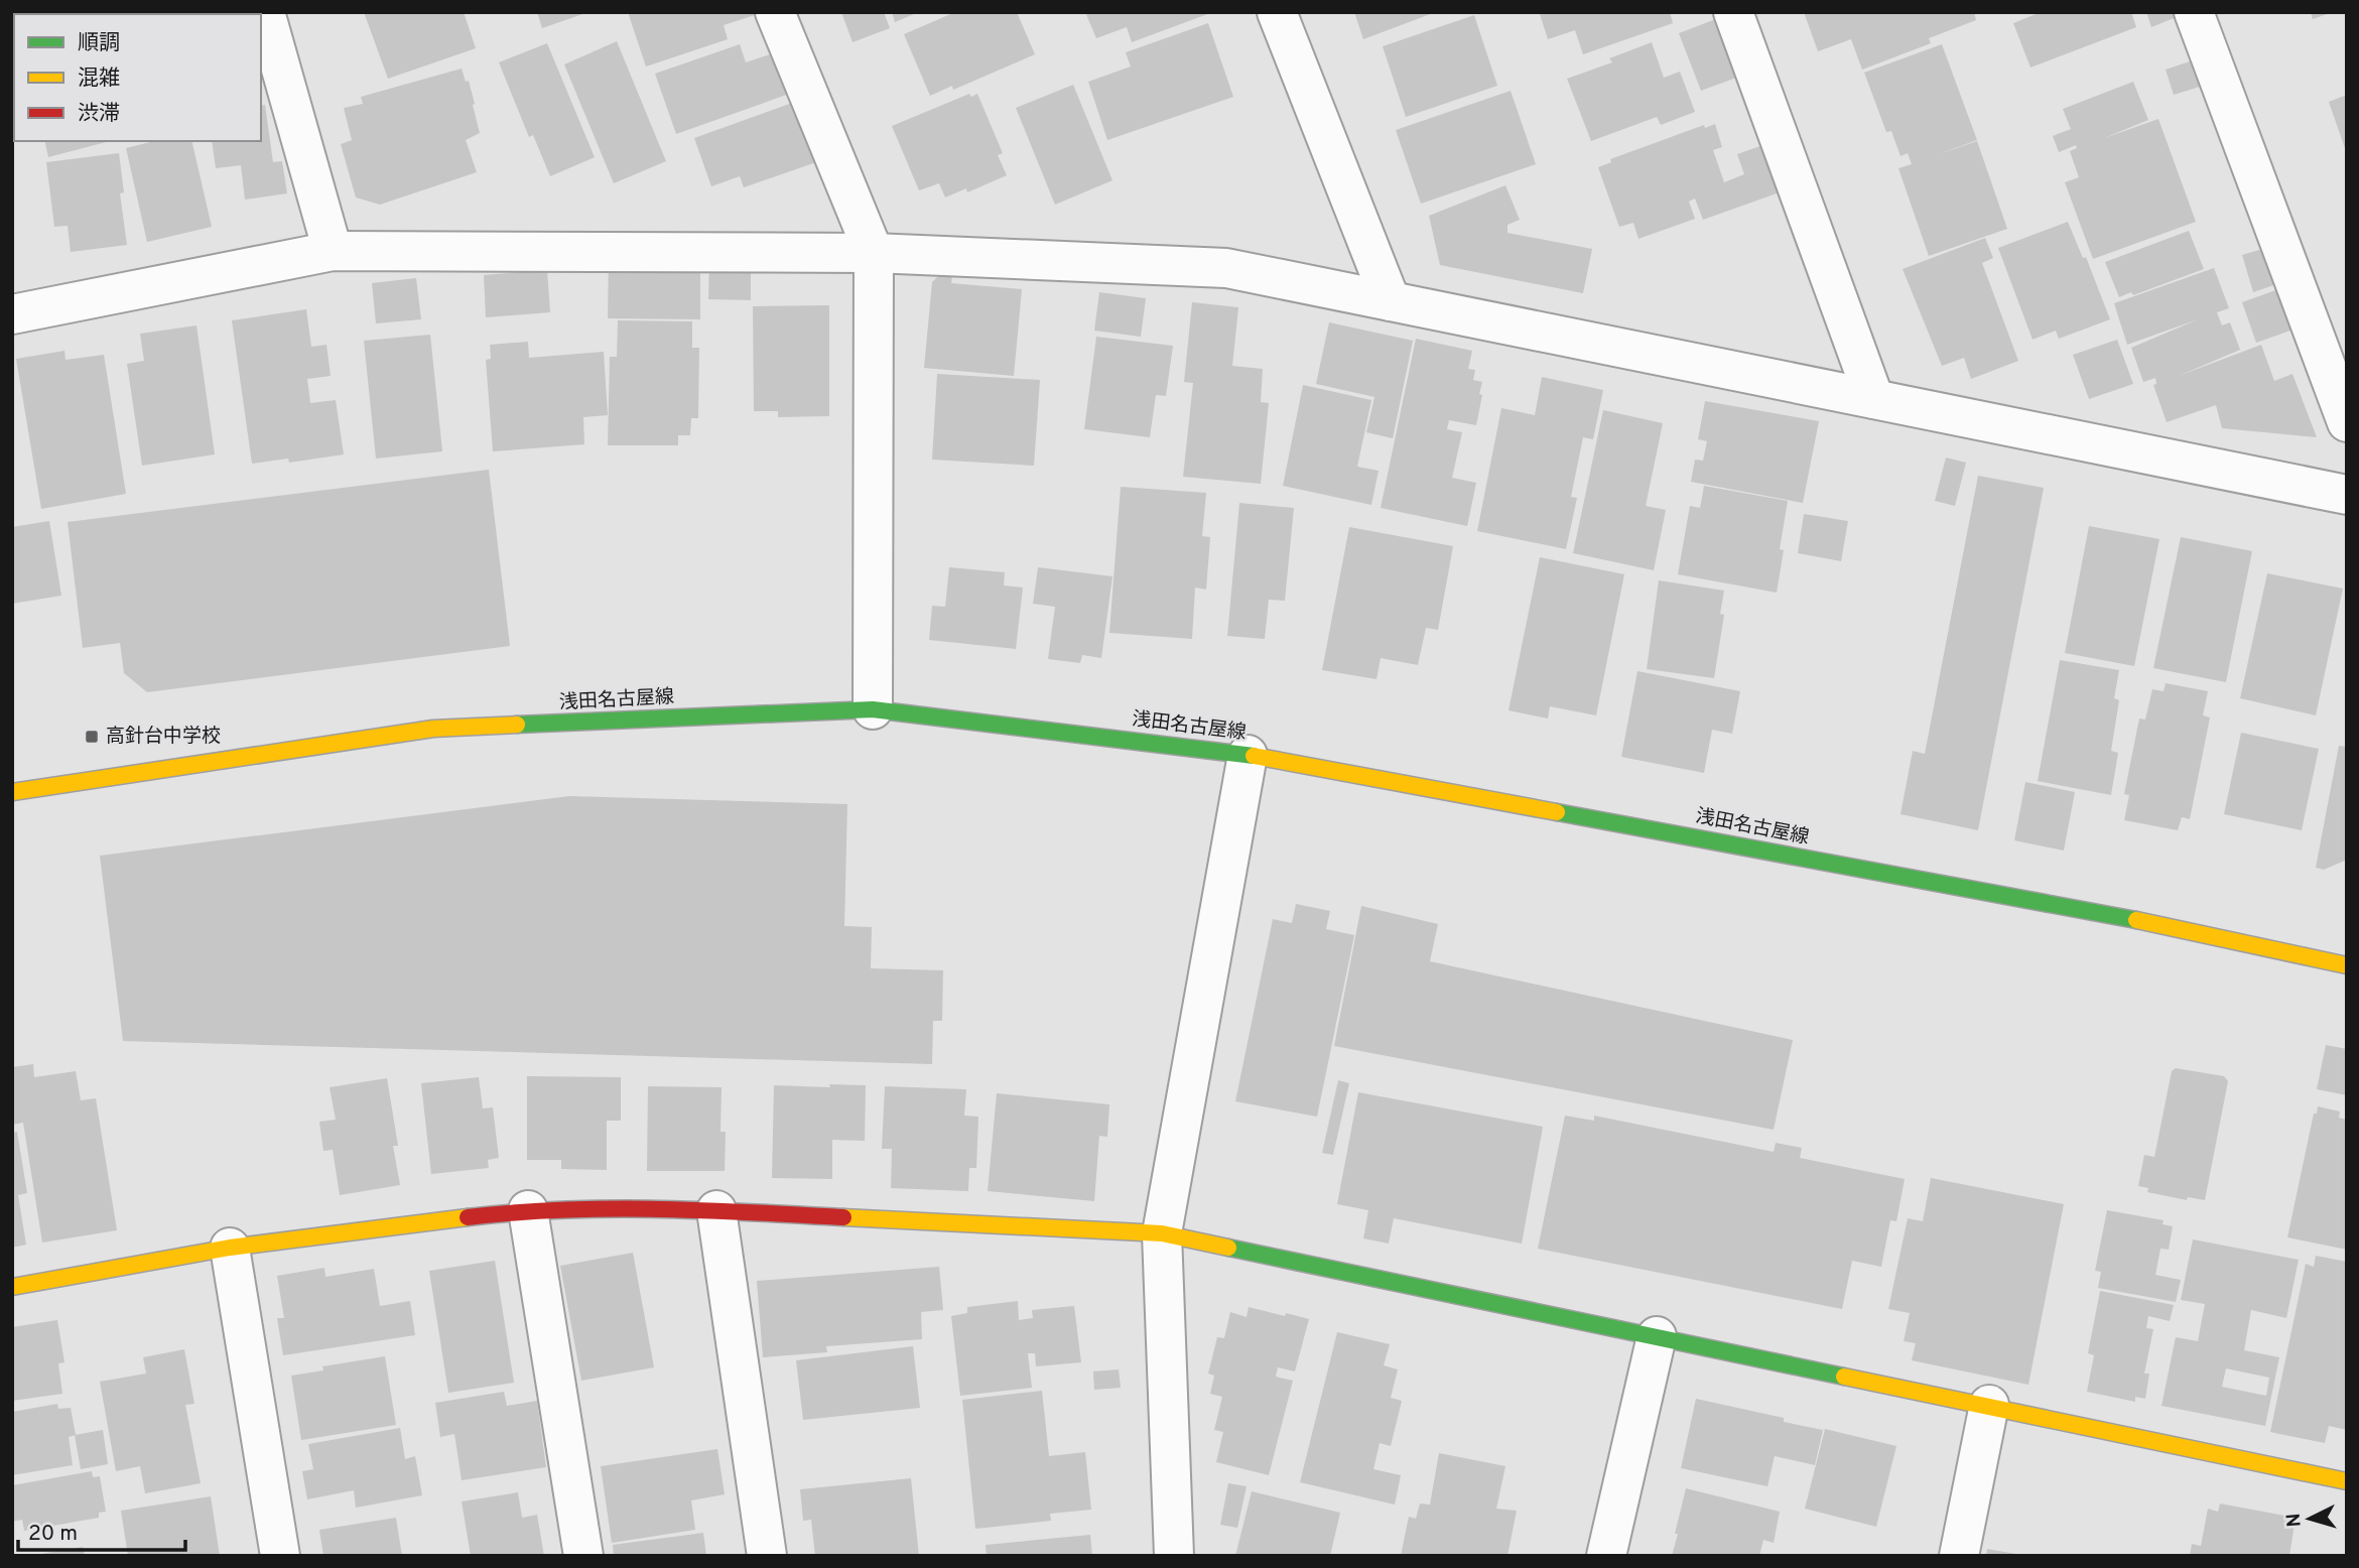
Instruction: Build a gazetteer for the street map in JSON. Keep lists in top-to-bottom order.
{
  "streets": {
    "street": ["浅田名古屋線"]
  },
  "places": {
    "transit": ["高針台中学校"]
  },
  "legend": ["順調", "混雑", "渋滞"],
  "scale_bar": "20 m",
  "north": "left"
}
